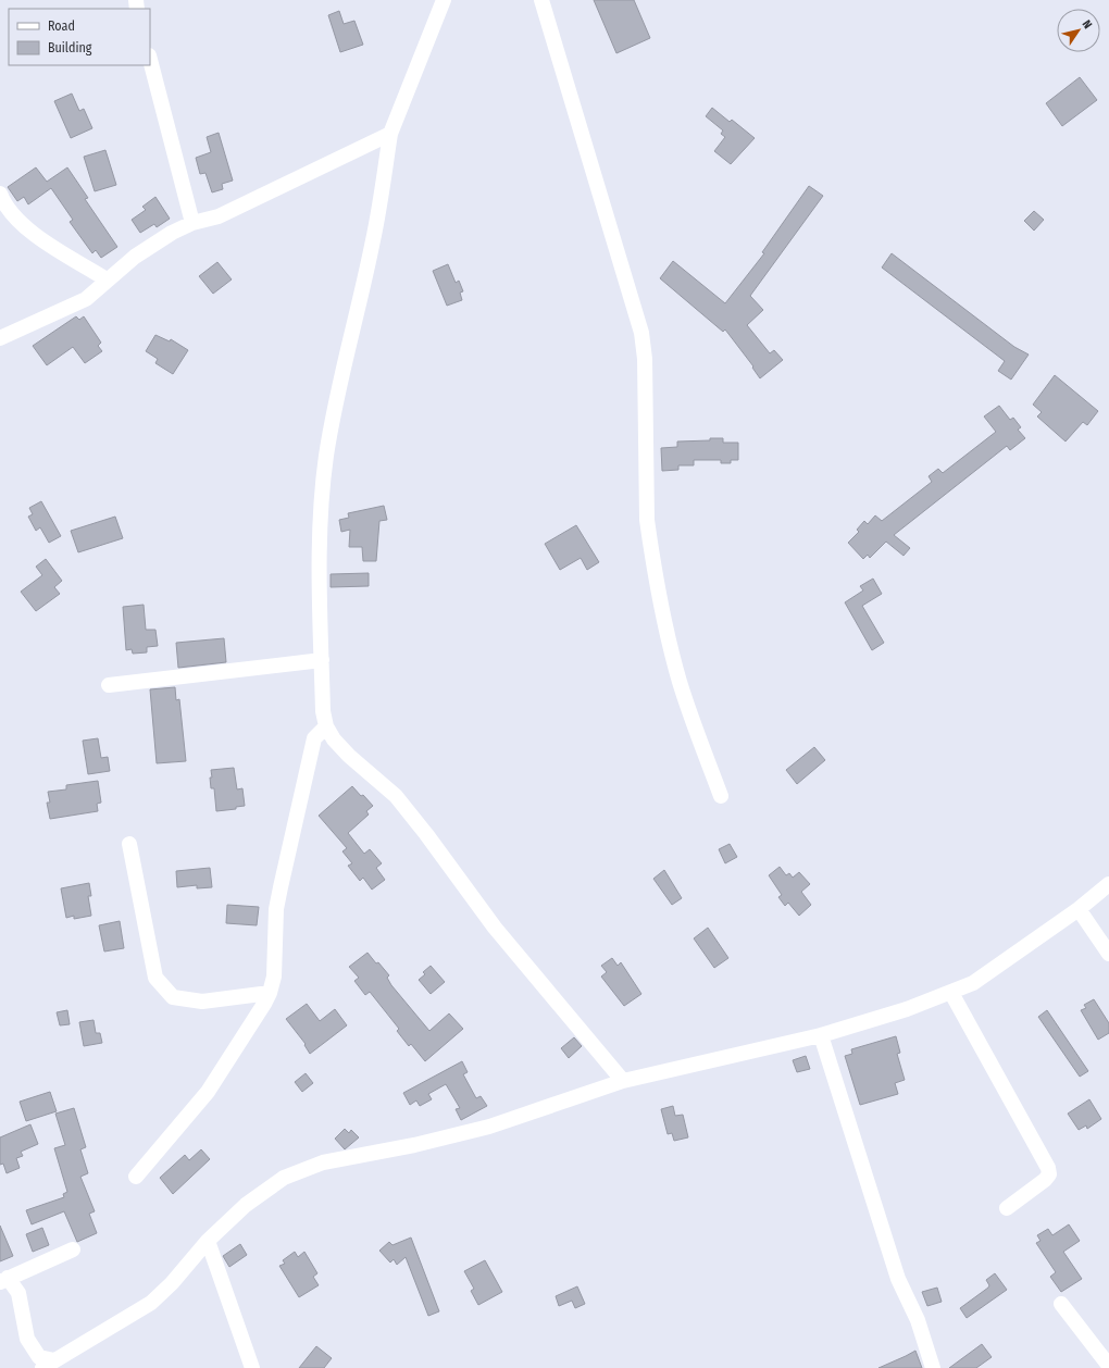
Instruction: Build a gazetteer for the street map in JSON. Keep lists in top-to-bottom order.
{
  "legend": ["Road", "Building"],
  "north": "top right"
}
